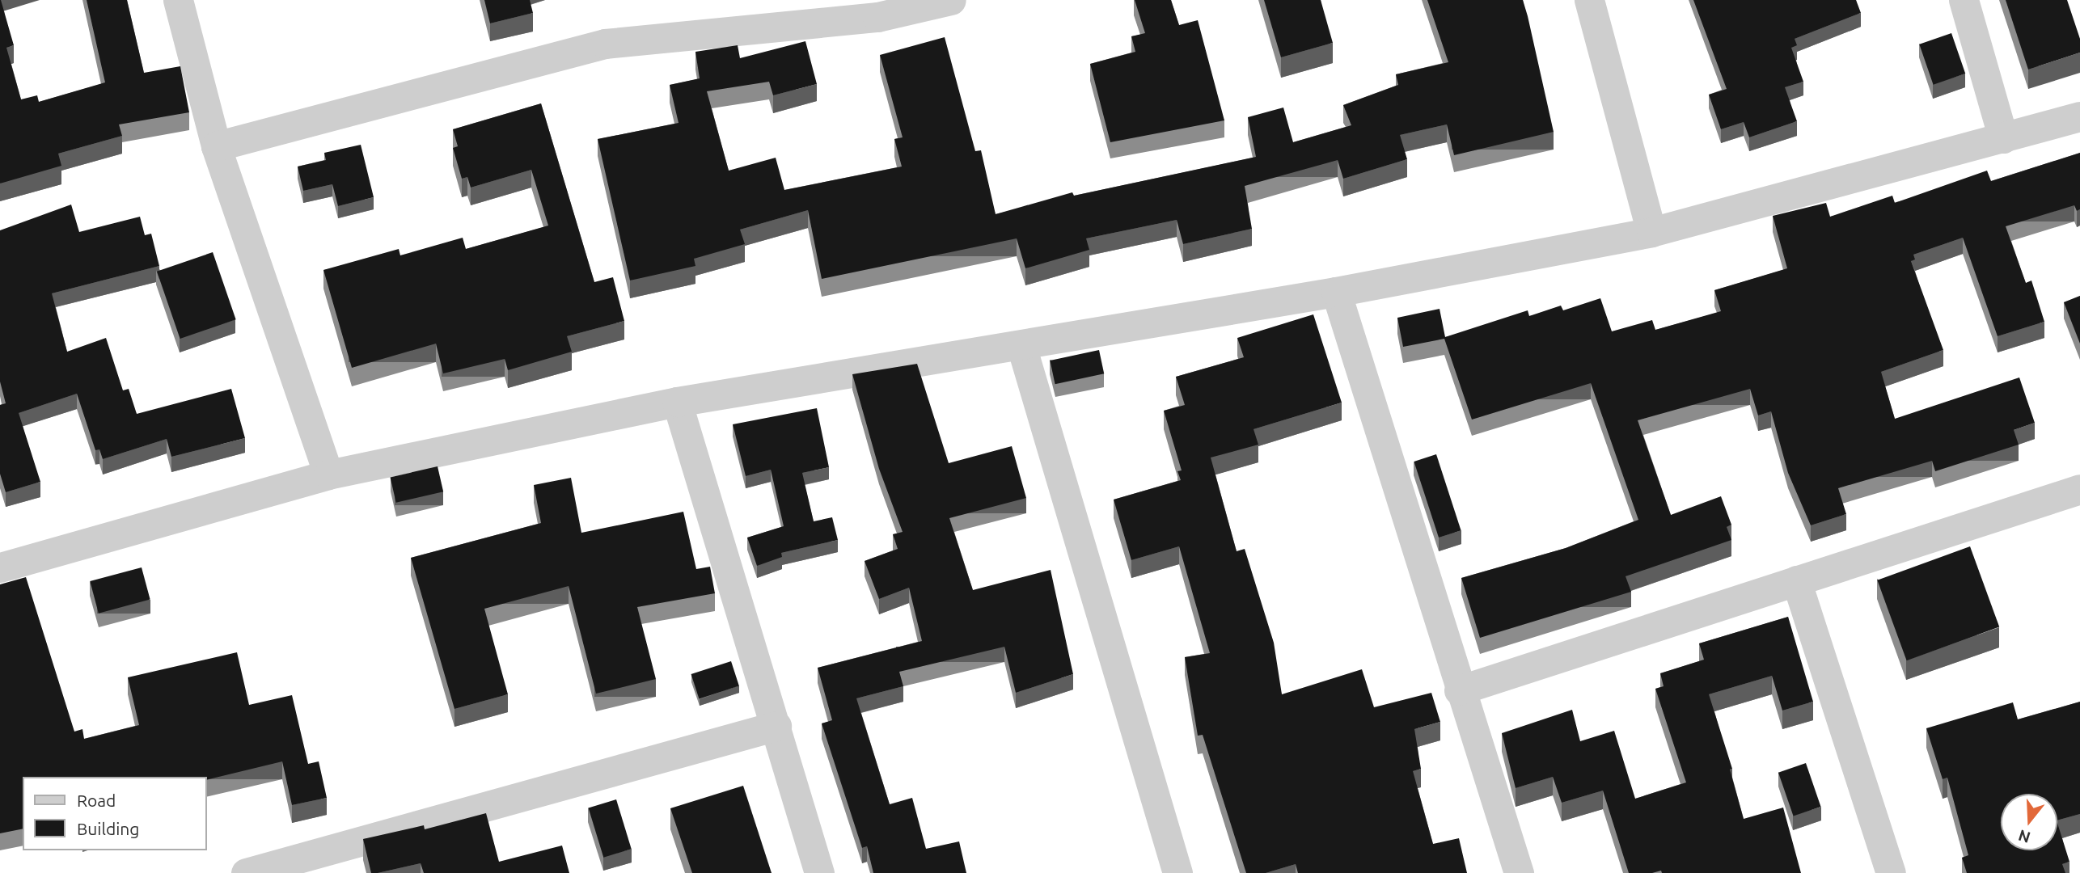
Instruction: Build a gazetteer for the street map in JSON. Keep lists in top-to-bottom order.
{
  "legend": ["Road", "Building"],
  "north": "bottom"
}
